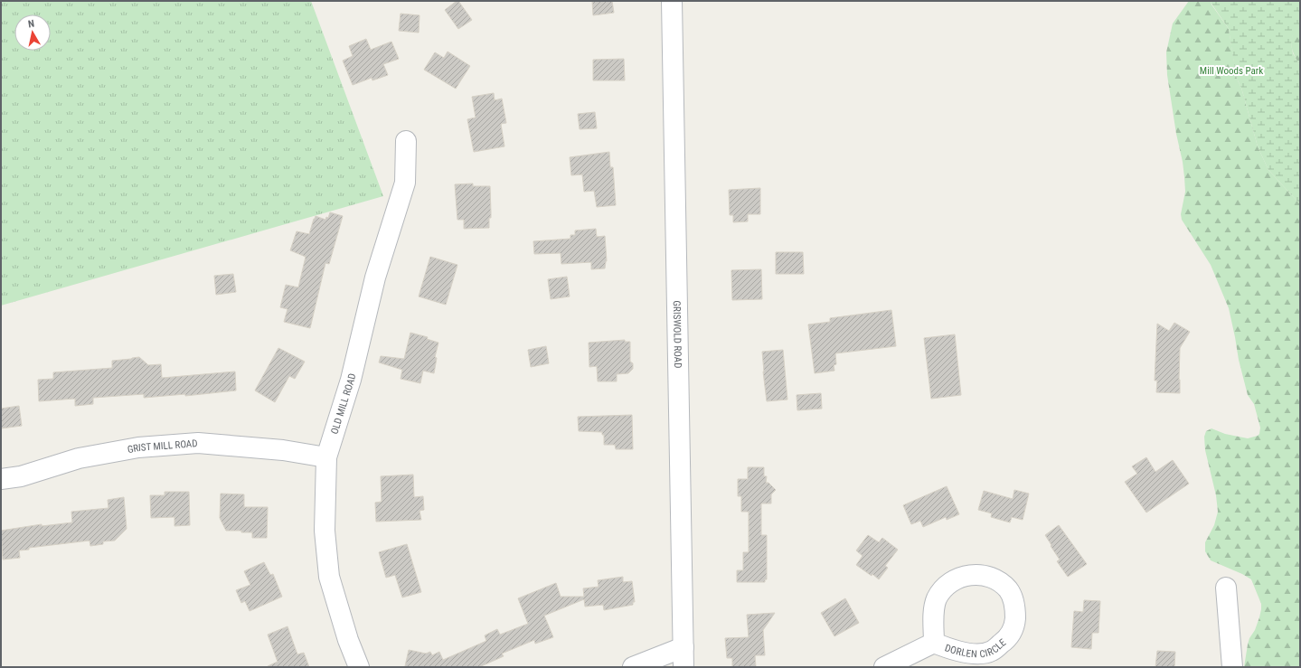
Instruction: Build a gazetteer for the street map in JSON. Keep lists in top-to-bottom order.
{
  "streets": {
    "street": [
      "GRISWOLD ROAD",
      "OLD MILL ROAD",
      "GRIST MILL ROAD",
      "DORLEN CIRCLE"
    ]
  },
  "crossings": [
    ["OLD MILL ROAD", "GRIST MILL ROAD"]
  ],
  "parks": ["Mill Woods Park"],
  "north": "top"
}
